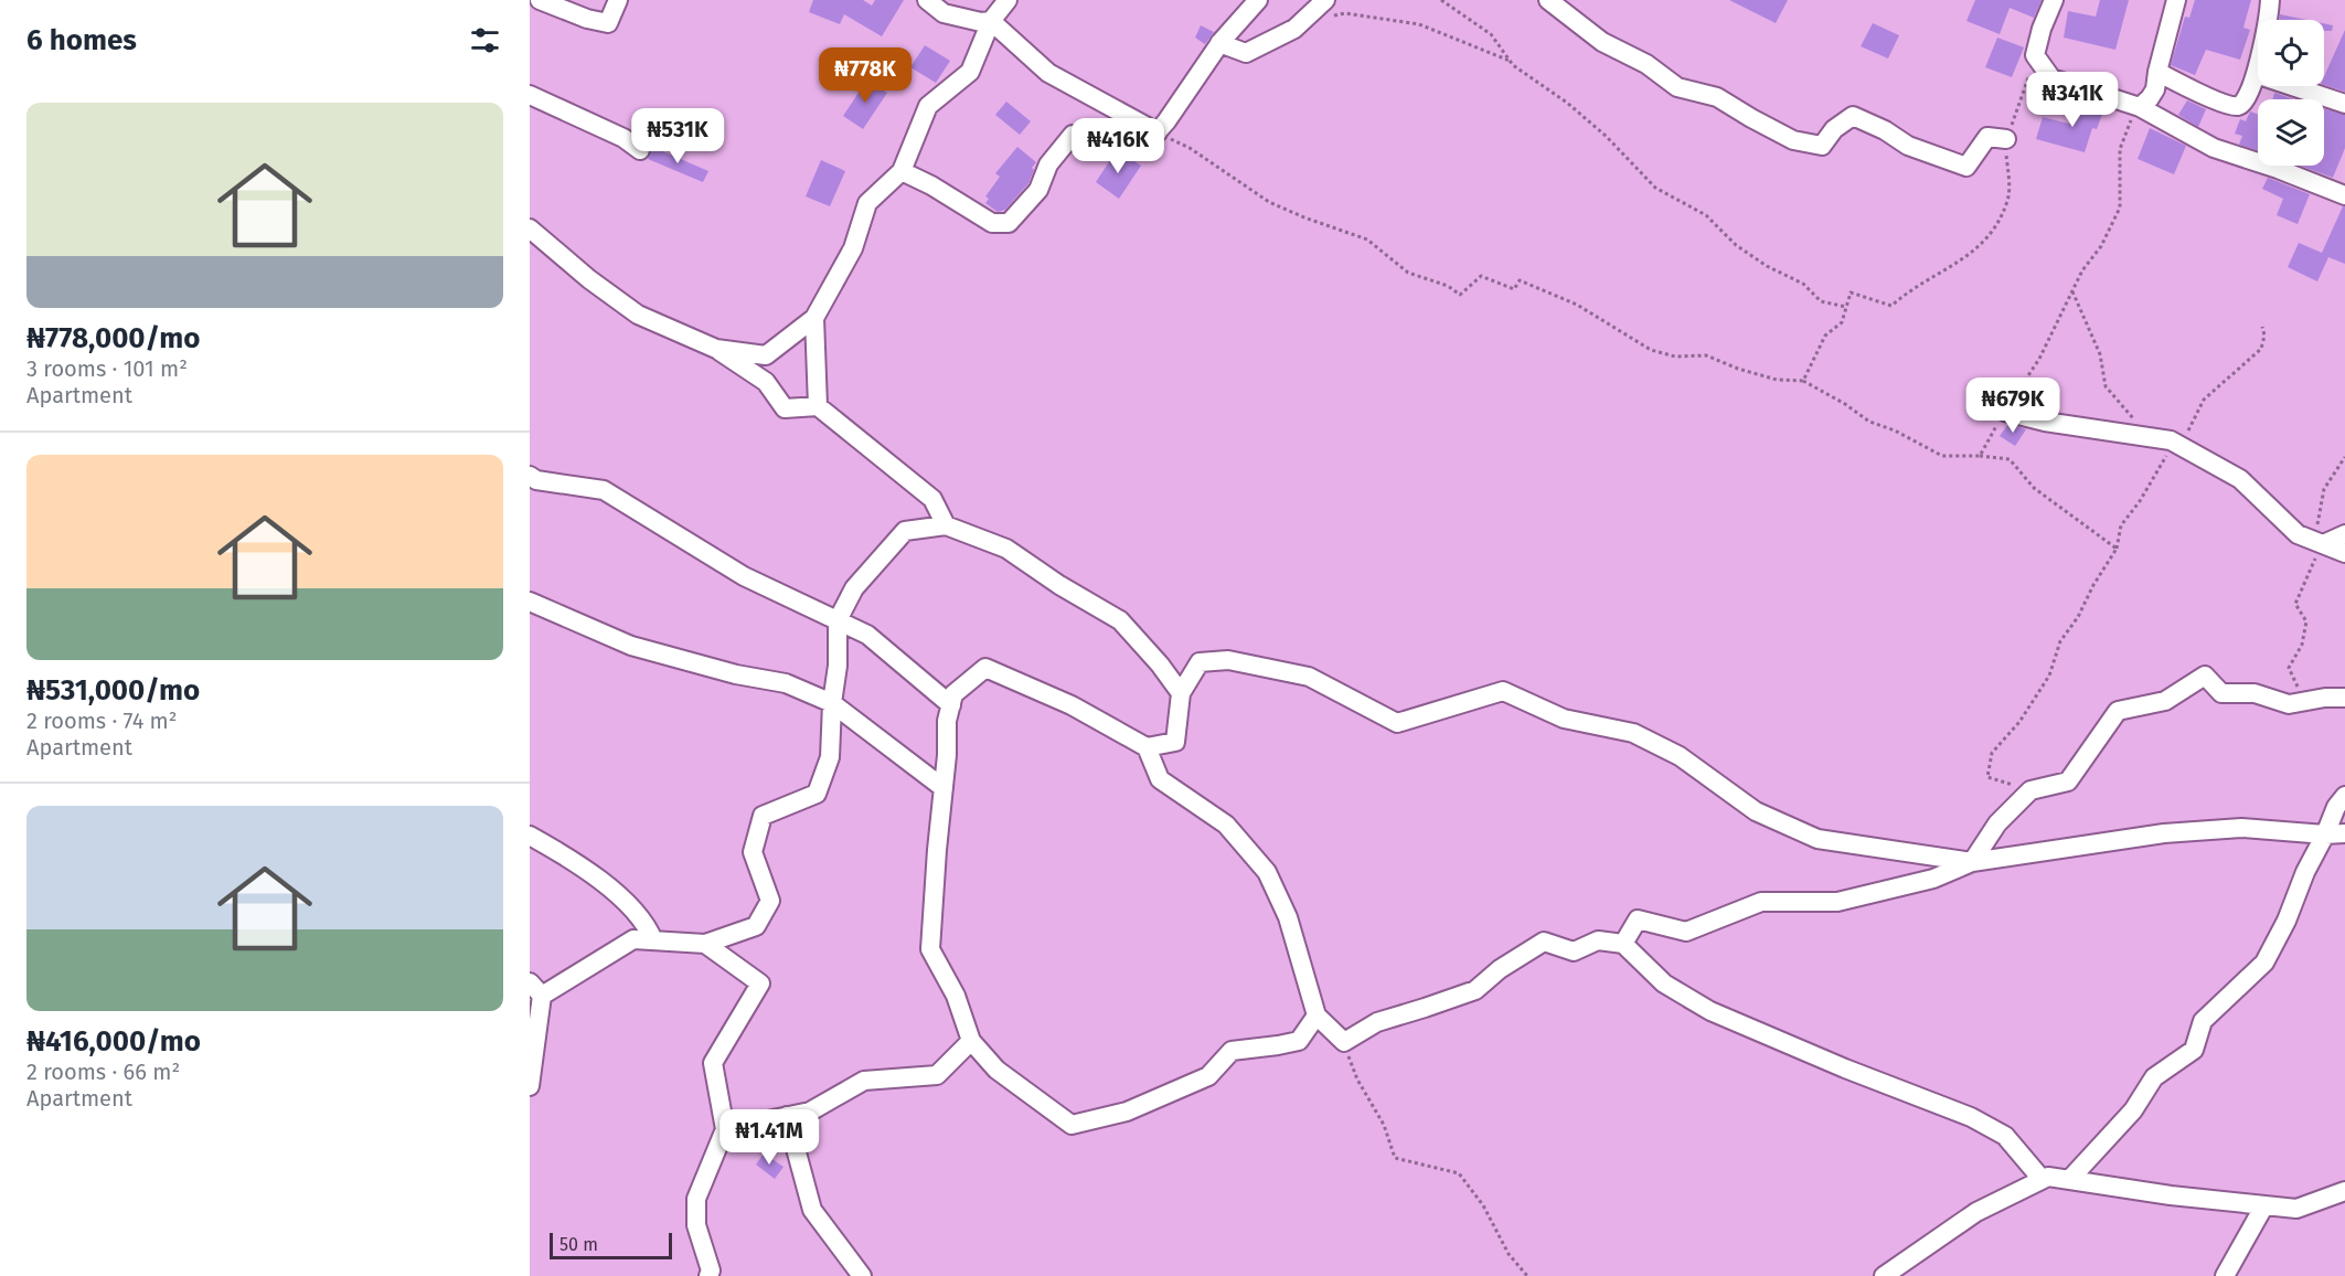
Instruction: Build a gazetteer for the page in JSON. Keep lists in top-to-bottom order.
{
  "scale_bar": "50 m",
  "page": {
    "heading": "6 homes",
    "price": [
      "₦778K",
      "₦341K",
      "₦531K",
      "₦416K",
      "₦679K",
      "₦1.41M"
    ],
    "list": [
      {
        "name": "₦778,000/mo",
        "note": "3 rooms · 101 m² · Apartment"
      },
      {
        "name": "₦531,000/mo",
        "note": "2 rooms · 74 m² · Apartment"
      },
      {
        "name": "₦416,000/mo",
        "note": "2 rooms · 66 m² · Apartment"
      }
    ],
    "scale": "50 m"
  }
}
